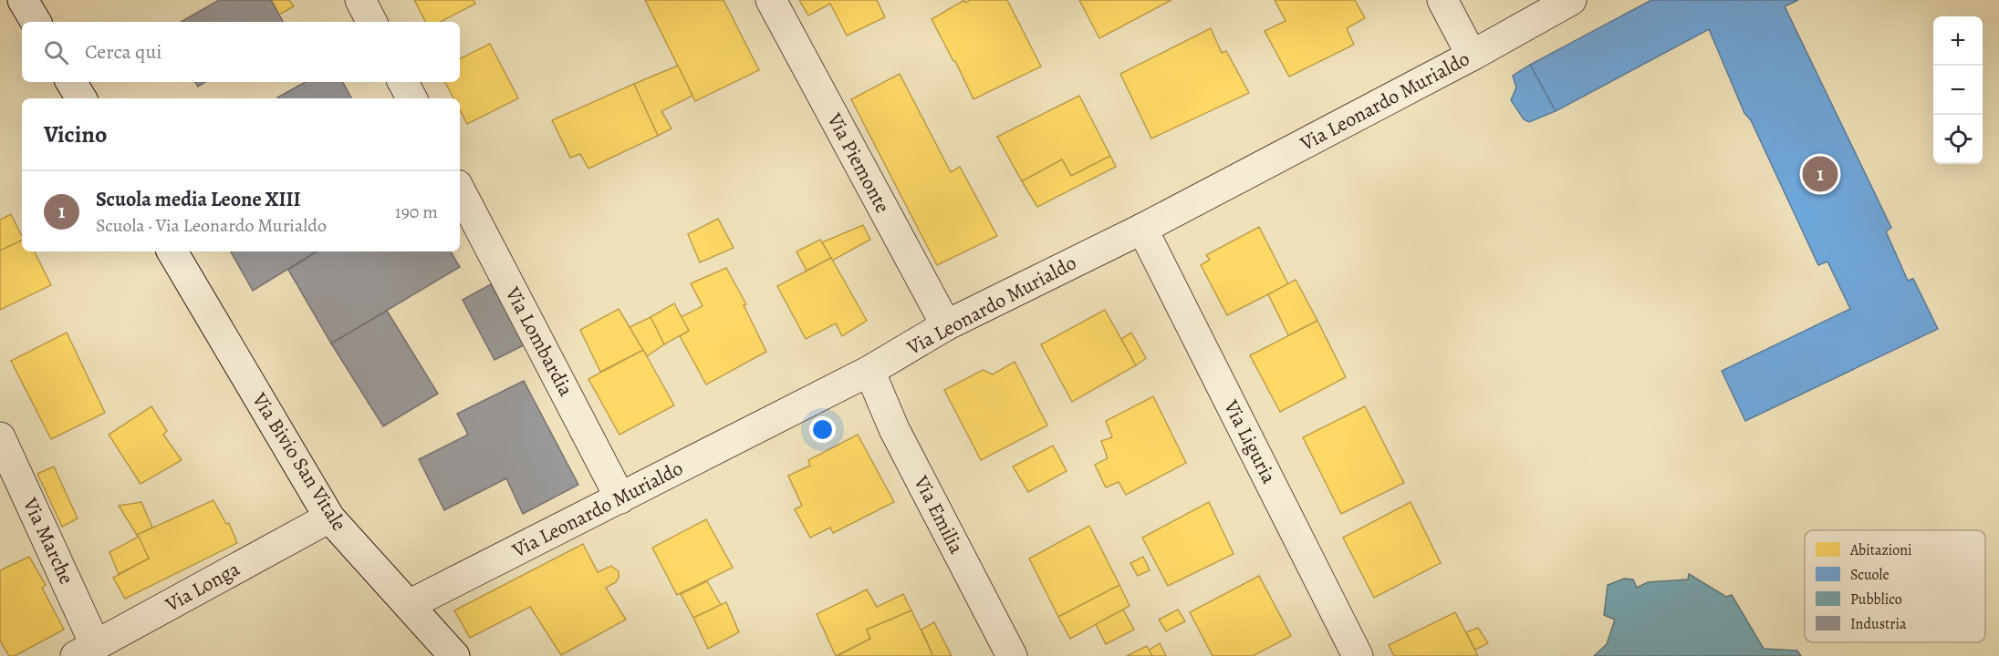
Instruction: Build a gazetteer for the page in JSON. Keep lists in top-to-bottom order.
{
  "streets": {
    "street": [
      "Via Leonardo Murialdo",
      "Via Piemonte",
      "Via Lombardia",
      "Via Liguria",
      "Via Bivio San Vitale",
      "Via Emilia",
      "Via Marche",
      "Via Longa"
    ]
  },
  "crossings": [
    ["Via Leonardo Murialdo", "Via Piemonte"],
    ["Via Leonardo Murialdo", "Via Lombardia"],
    ["Via Leonardo Murialdo", "Via Liguria"],
    ["Via Leonardo Murialdo", "Via Bivio San Vitale"],
    ["Via Leonardo Murialdo", "Via Emilia"],
    ["Via Bivio San Vitale", "Via Longa"],
    ["Via Marche", "Via Longa"]
  ],
  "legend": [
    "Abitazioni",
    "Scuole",
    "Pubblico",
    "Industria"
  ],
  "page": {
    "map_buttons": ["+", "−"],
    "search": "Cerca qui",
    "heading": "Vicino",
    "pins": "1",
    "list": [
      {
        "mark": "1",
        "name": "Scuola media Leone XIII",
        "note": "Scuola · Via Leonardo Murialdo",
        "value": "190 m"
      }
    ]
  }
}
